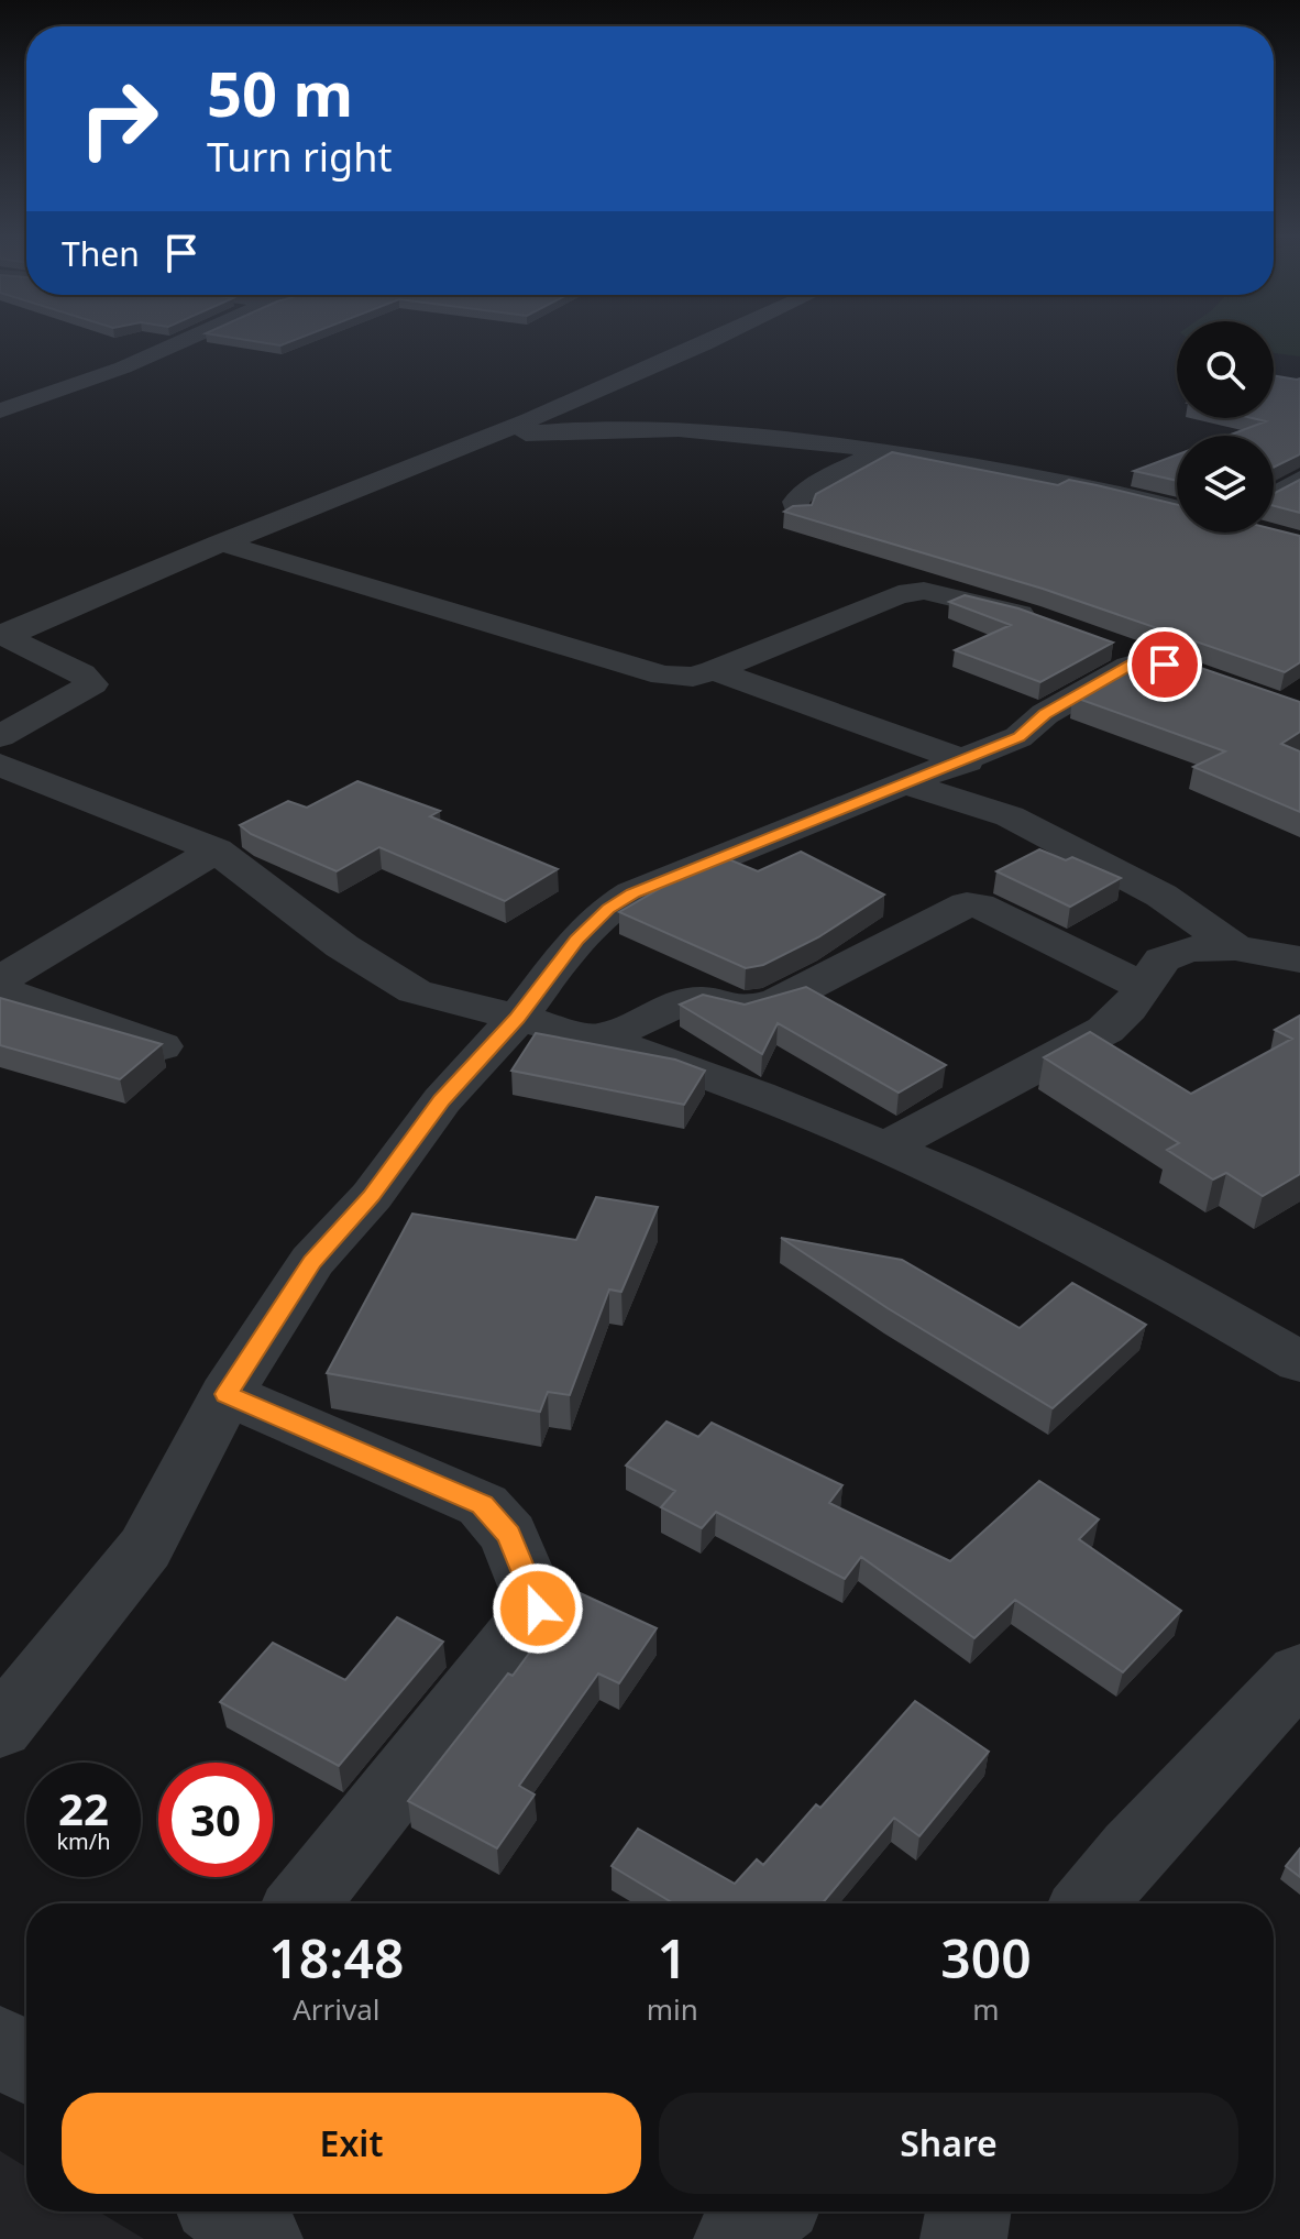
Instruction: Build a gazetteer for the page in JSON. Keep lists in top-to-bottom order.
{
  "page": {
    "turn": ["50 m", "Turn right"],
    "then": "Then",
    "speed": "22 km/h",
    "limit": "30",
    "eta": [
      "18:48",
      "Arrival",
      "1",
      "min",
      "300",
      "m"
    ],
    "buttons": ["Exit", "Share"]
  }
}
